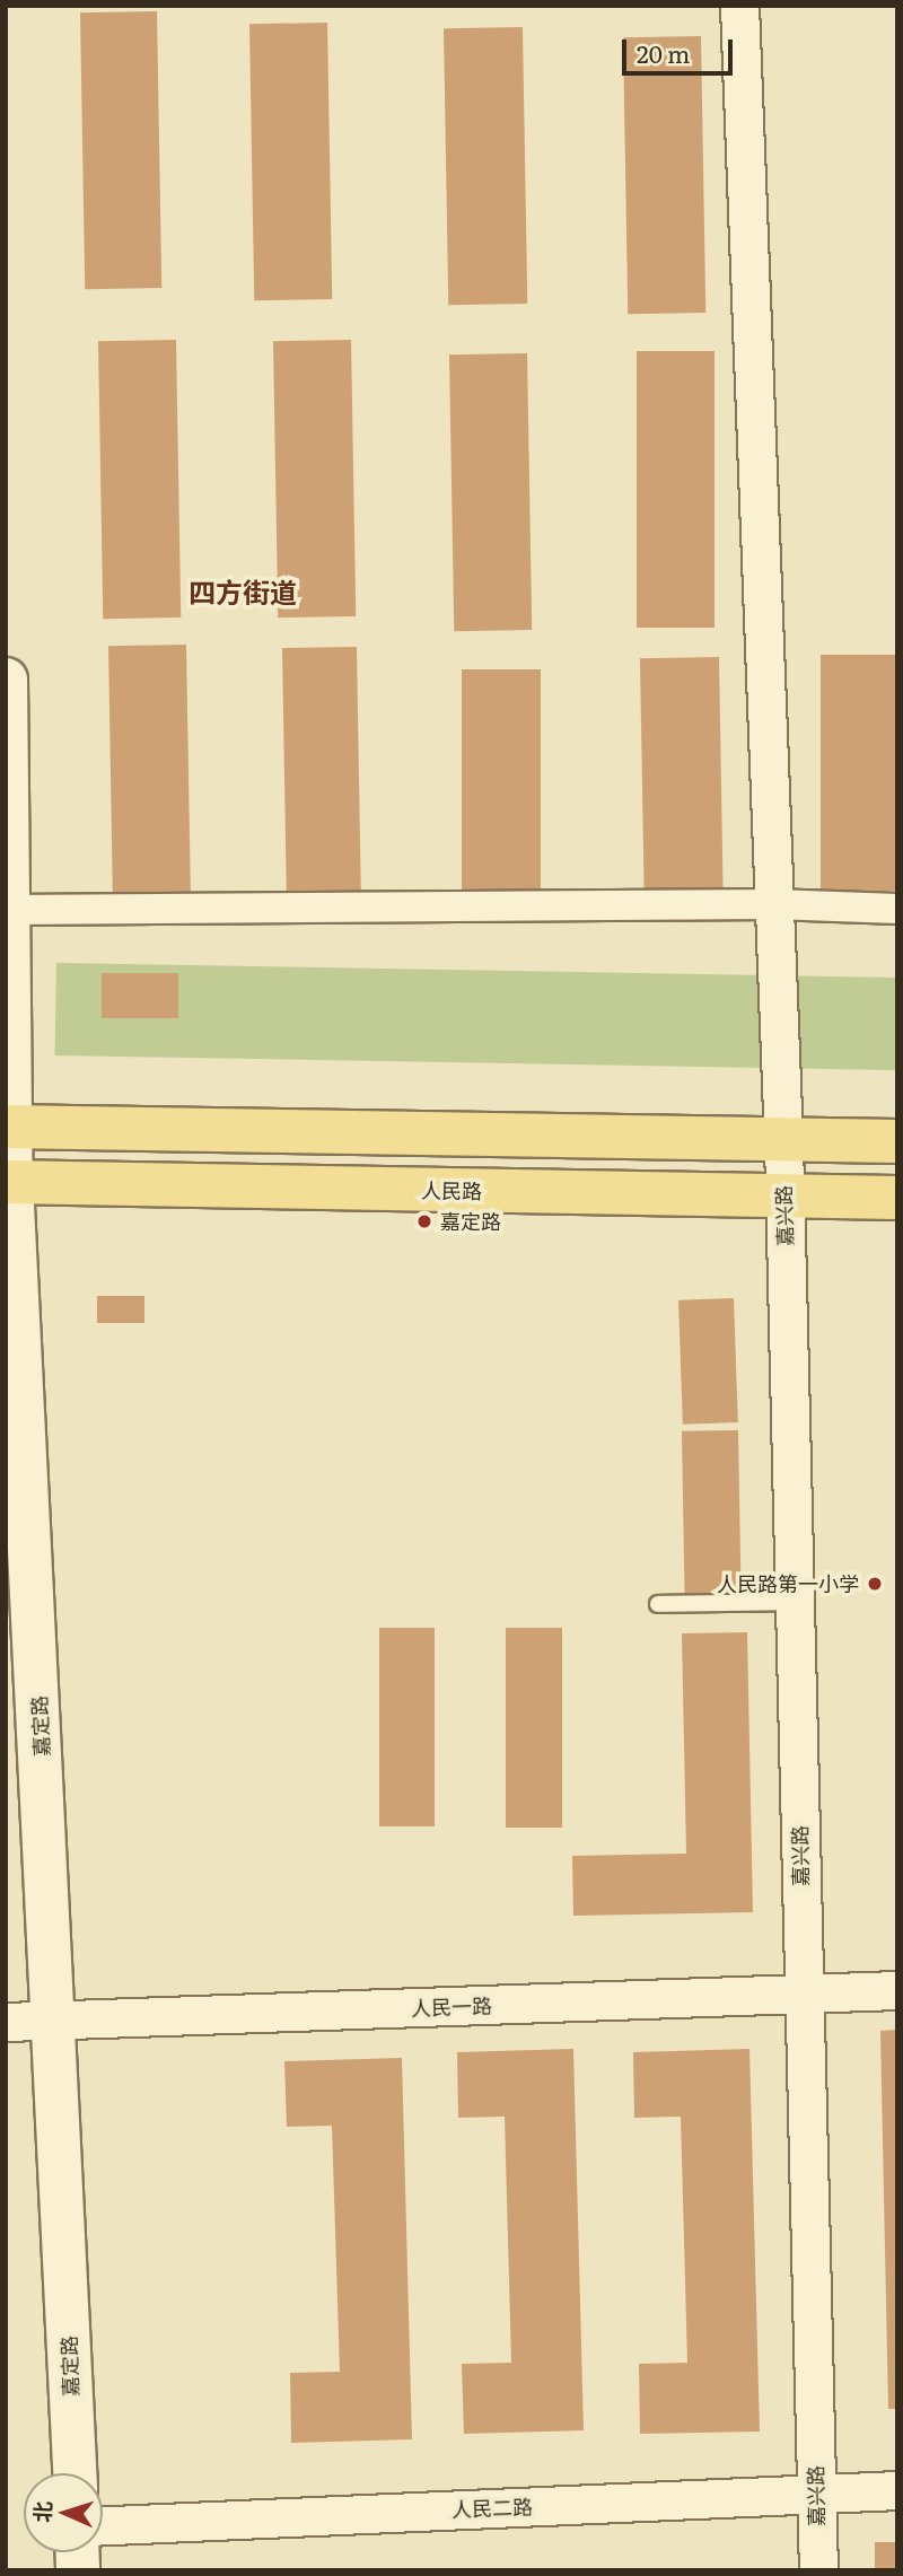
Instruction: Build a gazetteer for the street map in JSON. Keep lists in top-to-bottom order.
{
  "streets": {
    "main road": ["人民路", "嘉定路"],
    "street": ["嘉兴路", "人民一路", "人民二路"]
  },
  "crossings": [
    ["人民路", "嘉兴路"],
    ["人民路", "嘉定路"],
    ["嘉兴路", "人民一路"],
    ["嘉兴路", "人民二路"],
    ["嘉定路", "人民一路"]
  ],
  "districts": ["四方街道"],
  "places": ["嘉定路", "人民路第一小学"],
  "scale_bar": "20 m",
  "north": "left"
}
